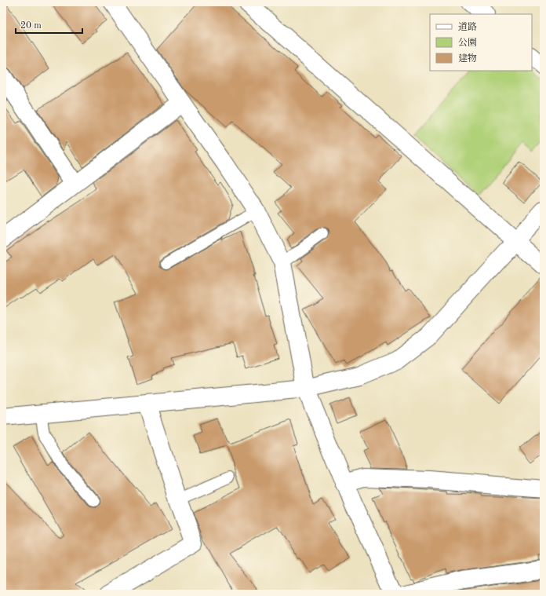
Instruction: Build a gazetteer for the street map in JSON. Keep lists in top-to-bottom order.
{
  "legend": ["道路", "公園", "建物"],
  "scale_bar": "20 m"
}
